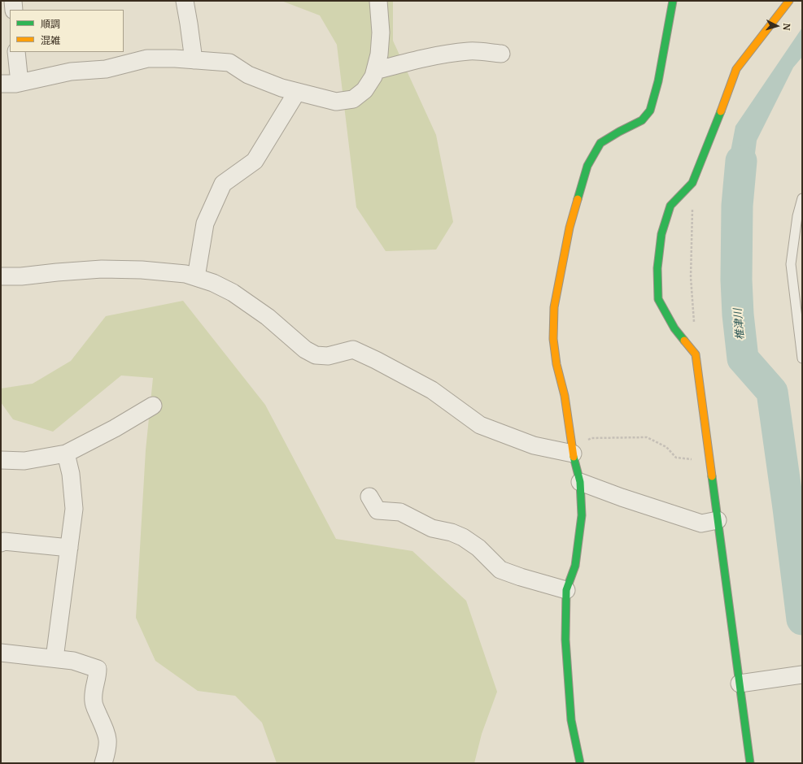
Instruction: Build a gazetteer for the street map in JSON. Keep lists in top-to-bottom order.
{
  "water": ["椎津川"],
  "legend": ["順調", "混雑"],
  "north": "right"
}
